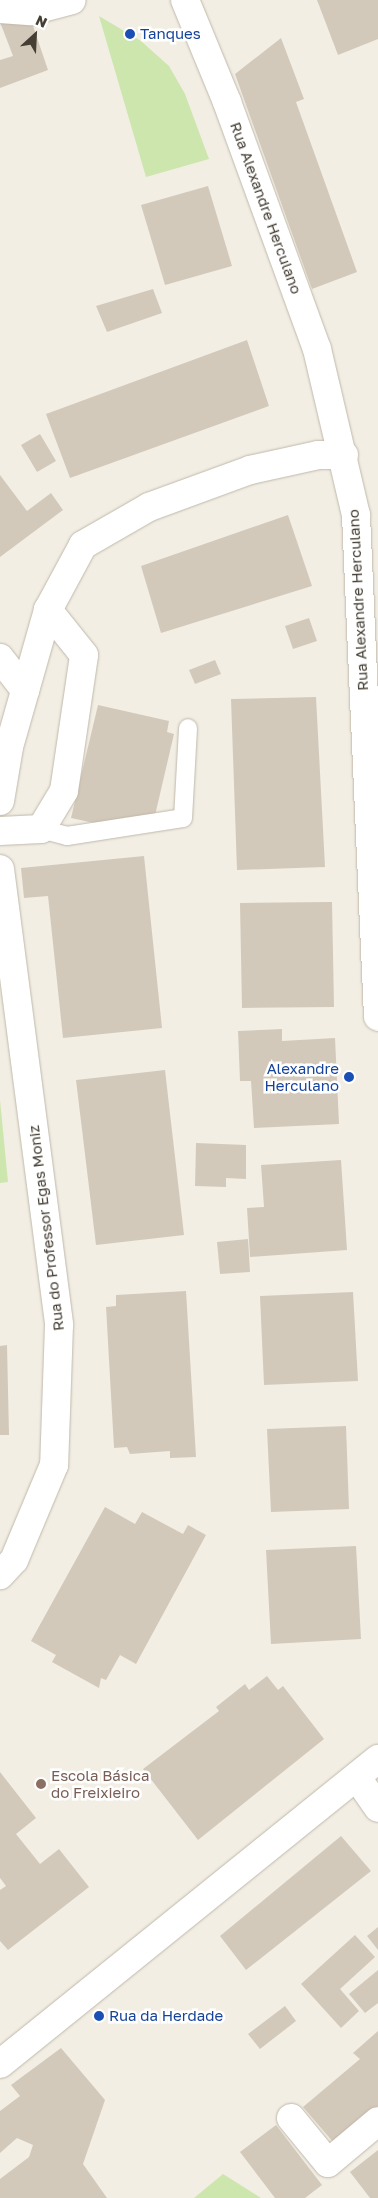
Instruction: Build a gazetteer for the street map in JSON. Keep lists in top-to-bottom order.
{
  "streets": {
    "street": ["Rua Alexandre Herculano", "Rua do Professor Egas Moniz"]
  },
  "places": [
    "Tanques",
    "Alexandre Herculano",
    "Escola Básica do Freixieiro",
    "Rua da Herdade"
  ],
  "north": "top right"
}
